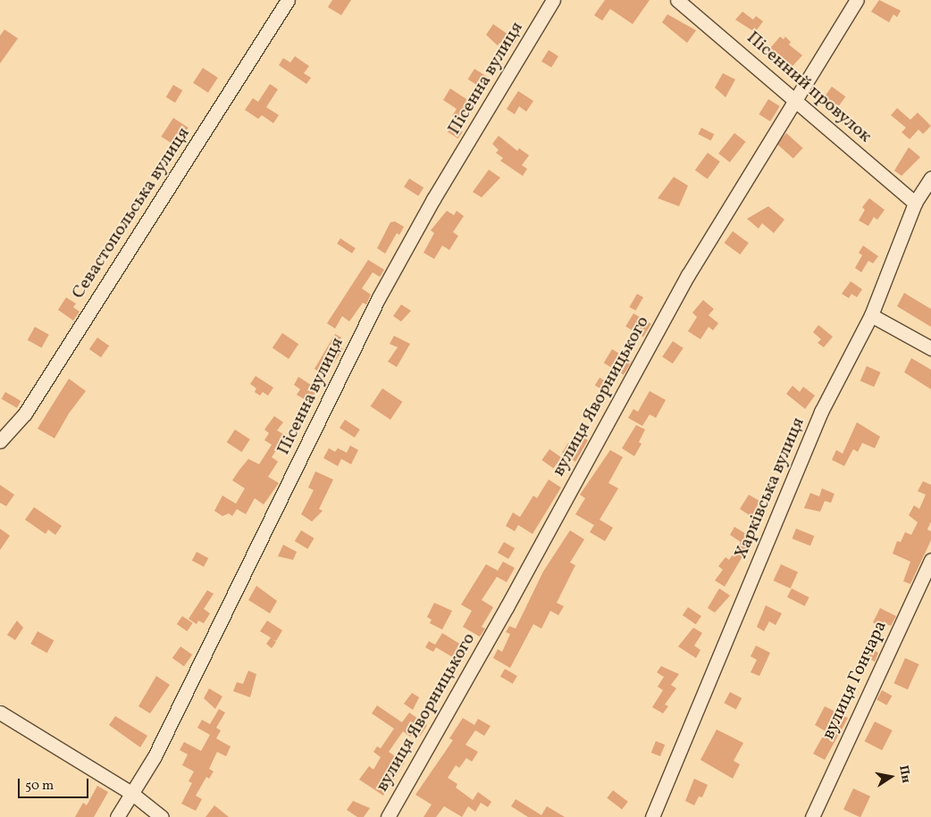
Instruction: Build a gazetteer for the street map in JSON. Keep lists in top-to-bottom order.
{
  "streets": {
    "street": [
      "Пісенна вулиця",
      "Пісенний провулок",
      "Севастопольська вулиця",
      "вулиця Яворницького",
      "Харківська вулиця",
      "вулиця Гончара"
    ]
  },
  "crossings": [
    ["Пісенний провулок", "вулиця Яворницького"],
    ["Пісенний провулок", "Харківська вулиця"]
  ],
  "scale_bar": "50 m",
  "north": "right"
}
